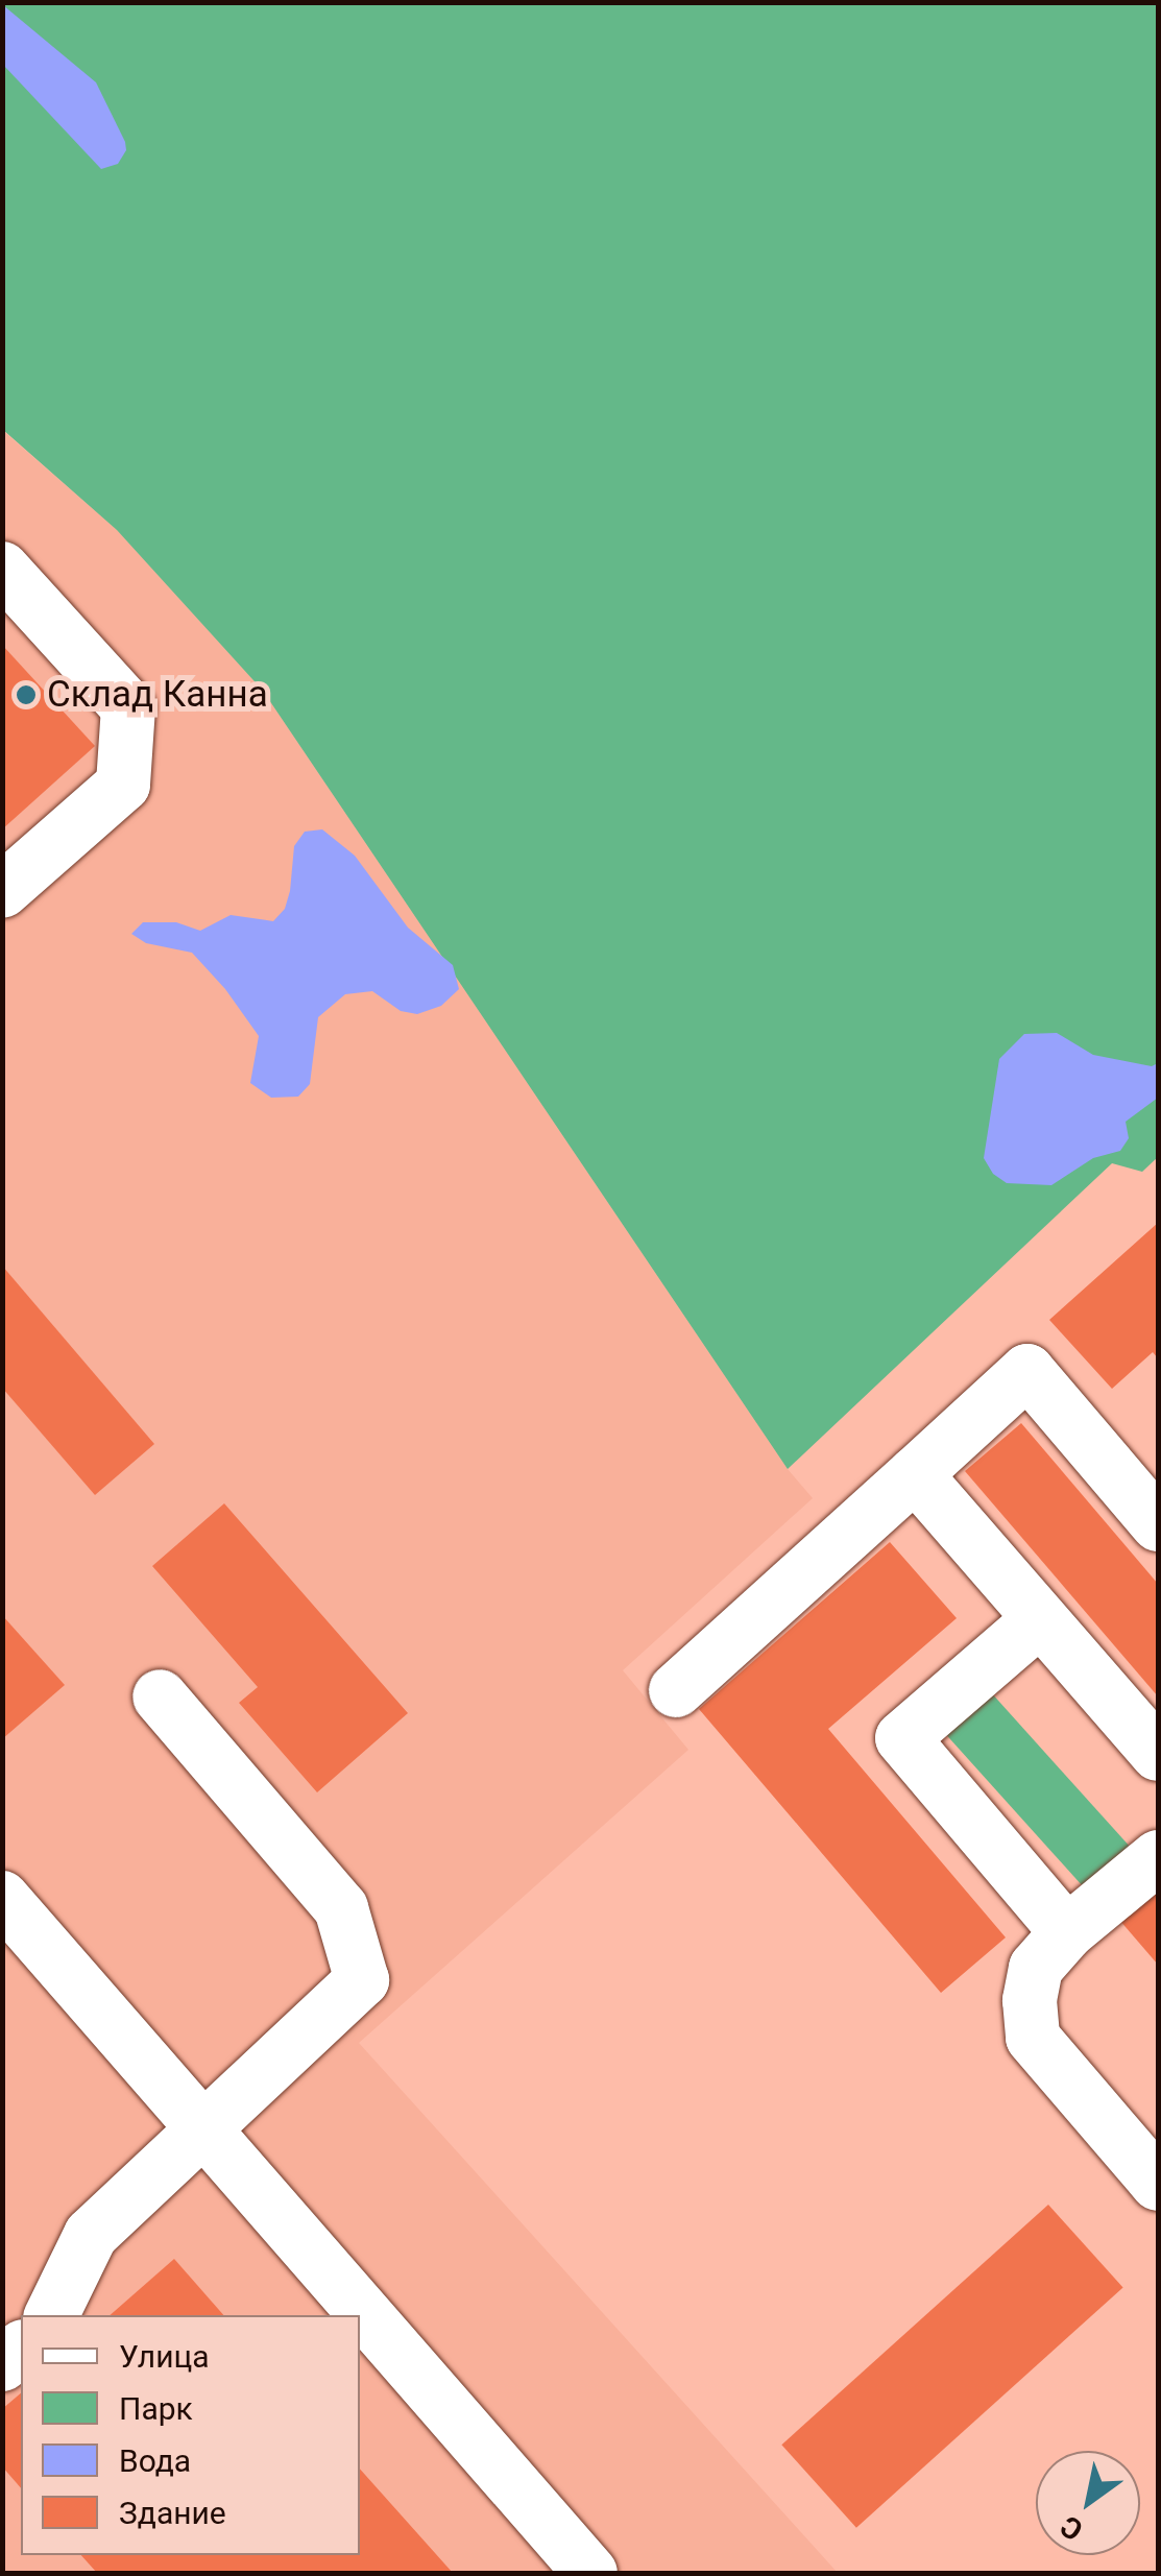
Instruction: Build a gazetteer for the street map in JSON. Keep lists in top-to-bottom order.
{
  "places": ["Склад Канна"],
  "legend": [
    "Улица",
    "Парк",
    "Вода",
    "Здание"
  ],
  "north": "bottom left"
}
